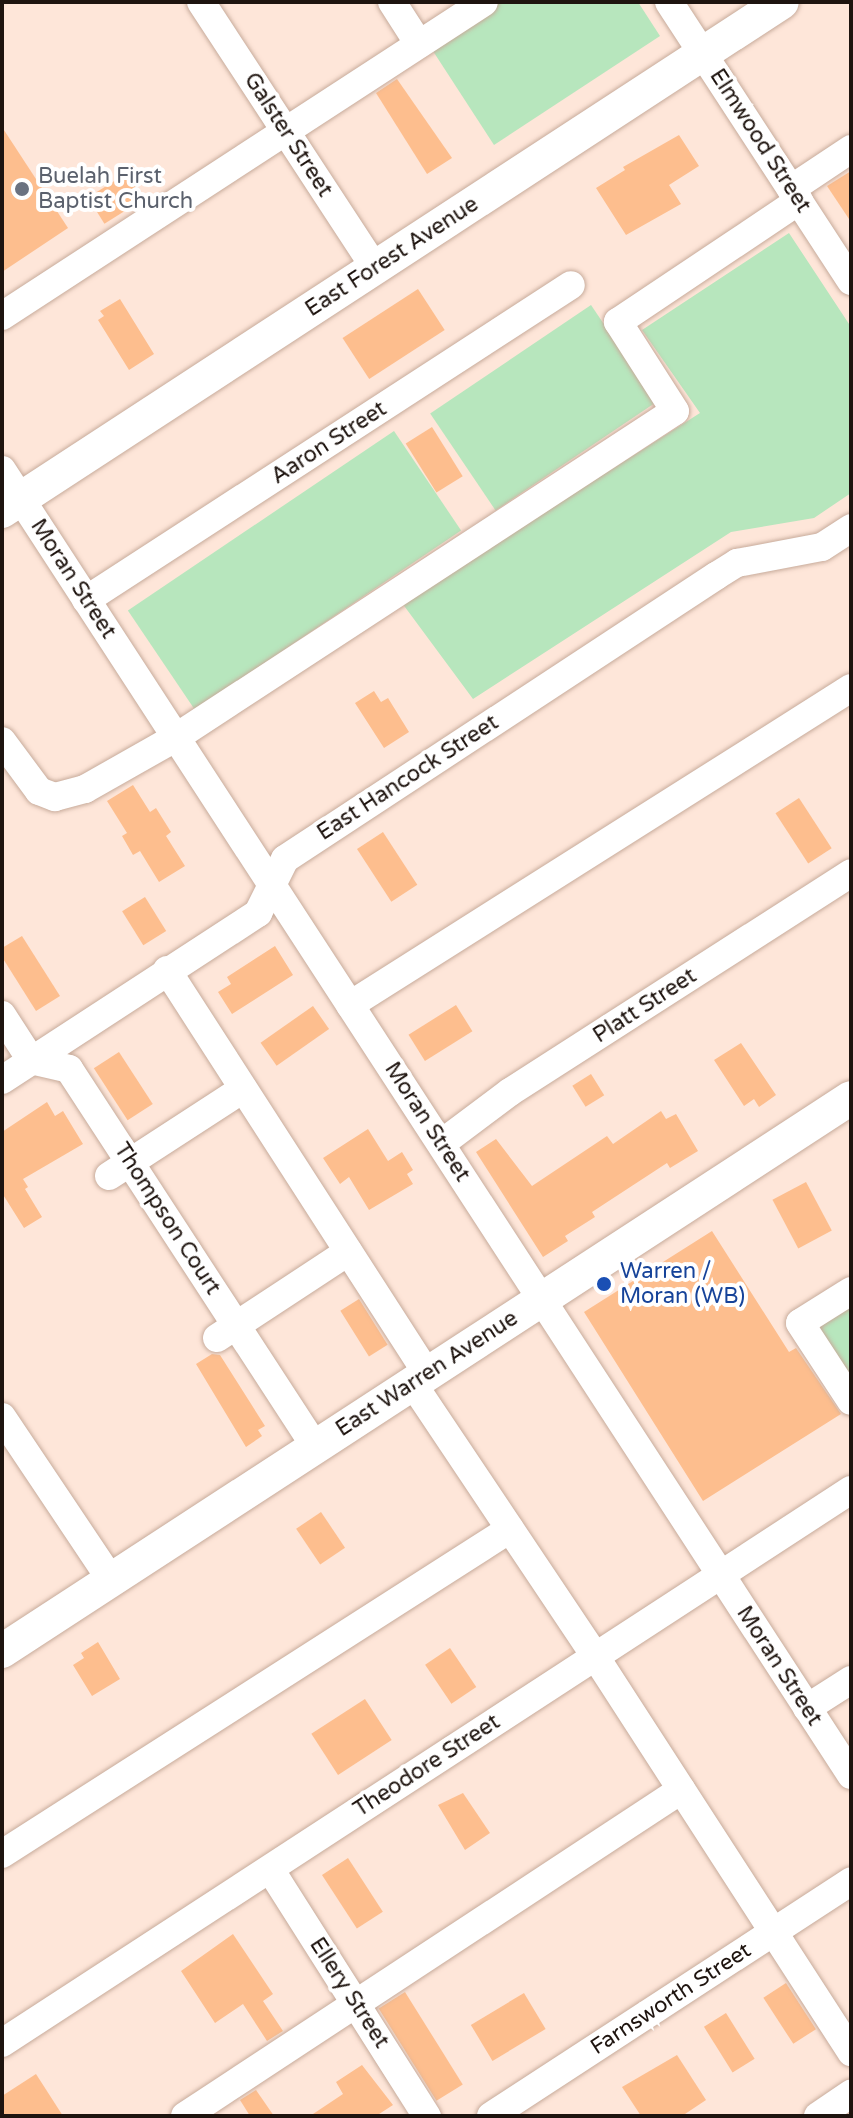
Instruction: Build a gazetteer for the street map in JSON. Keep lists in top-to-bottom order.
{
  "streets": {
    "main road": ["East Forest Avenue", "East Warren Avenue"],
    "street": [
      "Galster Street",
      "Elmwood Street",
      "Aaron Street",
      "Moran Street",
      "East Hancock Street",
      "Platt Street",
      "Thompson Court",
      "Theodore Street",
      "Ellery Street",
      "Farnsworth Street"
    ]
  },
  "crossings": [
    ["Galster Street", "East Forest Avenue"],
    ["Elmwood Street", "East Forest Avenue"],
    ["East Forest Avenue", "Moran Street"],
    ["Aaron Street", "Moran Street"],
    ["Moran Street", "East Hancock Street"],
    ["Moran Street", "Platt Street"],
    ["Moran Street", "East Warren Avenue"],
    ["Moran Street", "Theodore Street"],
    ["East Hancock Street", "Thompson Court"],
    ["Thompson Court", "East Warren Avenue"],
    ["Theodore Street", "Ellery Street"]
  ],
  "places": ["Buelah First Baptist Church", "Warren / Moran (WB)"]
}
